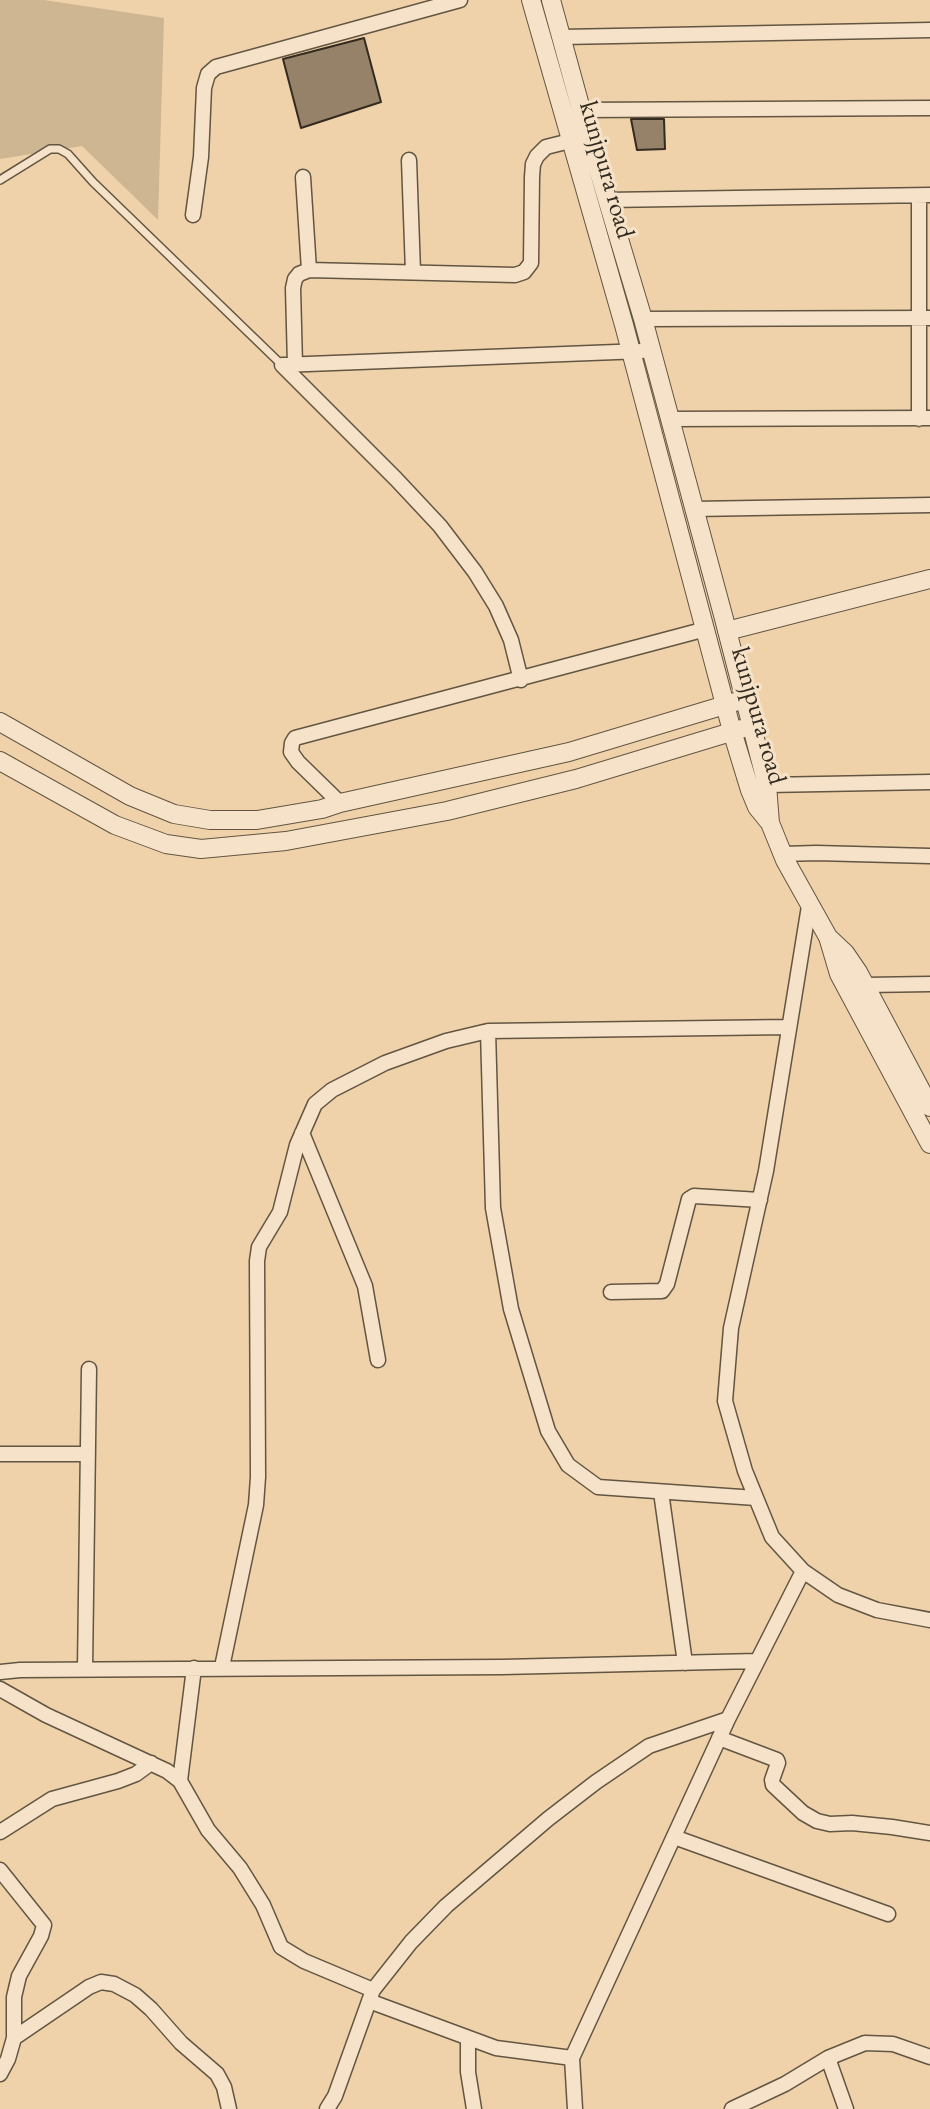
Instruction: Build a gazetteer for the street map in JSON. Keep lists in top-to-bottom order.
{
  "streets": {
    "street": ["kunjpura road"]
  }
}
